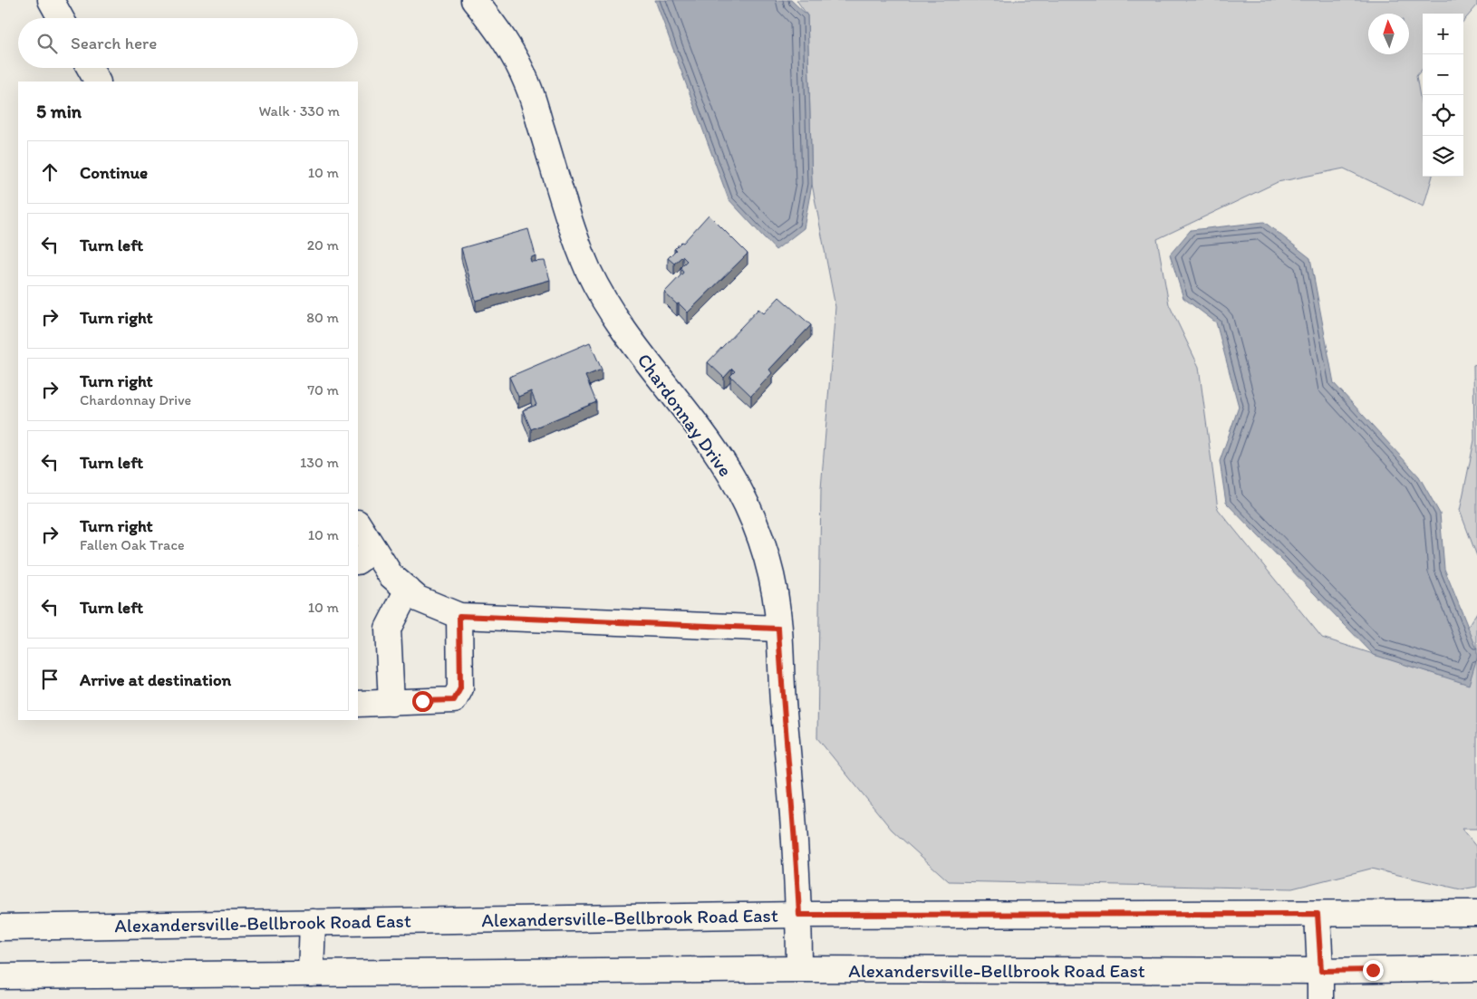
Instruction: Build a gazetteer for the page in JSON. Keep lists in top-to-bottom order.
{
  "streets": {
    "main road": ["Chardonnay Drive", "Alexandersville-Bellbrook Road East"]
  },
  "crossings": [
    ["Chardonnay Drive", "Alexandersville-Bellbrook Road East"]
  ],
  "north": "top",
  "page": {
    "map_buttons": ["+", "−"],
    "search": "Search here",
    "heading": ["5 min", "Walk · 330 m"],
    "list": [
      ["Continue", "10 m"],
      ["Turn left", "20 m"],
      ["Turn right", "80 m"],
      ["Turn right", "Chardonnay Drive", "70 m"],
      ["Turn left", "130 m"],
      ["Turn right", "Fallen Oak Trace", "10 m"],
      ["Turn left", "10 m"],
      "Arrive at destination"
    ]
  }
}
